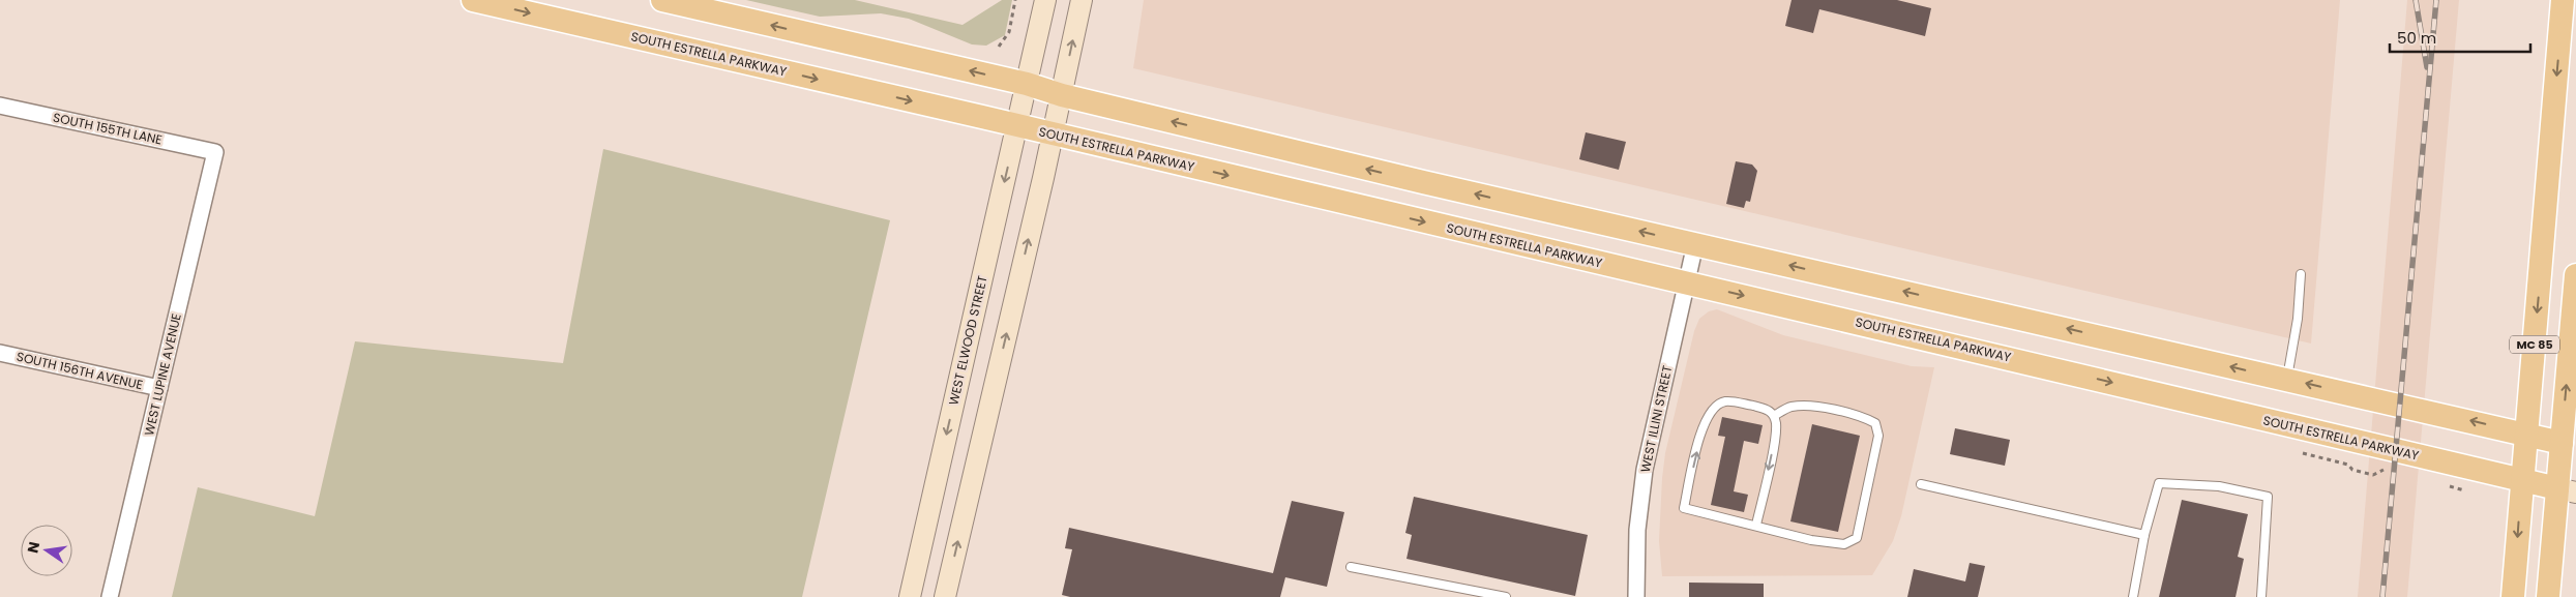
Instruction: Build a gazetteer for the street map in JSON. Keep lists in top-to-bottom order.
{
  "streets": {
    "main road": ["SOUTH ESTRELLA PARKWAY", "WEST ELWOOD STREET", "MC 85"],
    "street": [
      "SOUTH 155TH LANE",
      "SOUTH 156TH AVENUE",
      "WEST LUPINE AVENUE",
      "WEST ILLINI STREET"
    ]
  },
  "crossings": [
    ["SOUTH ESTRELLA PARKWAY", "WEST ELWOOD STREET"],
    ["SOUTH ESTRELLA PARKWAY", "MC 85"],
    ["SOUTH ESTRELLA PARKWAY", "WEST ILLINI STREET"],
    ["SOUTH 155TH LANE", "WEST LUPINE AVENUE"],
    ["SOUTH 156TH AVENUE", "WEST LUPINE AVENUE"]
  ],
  "scale_bar": "50 m",
  "north": "left"
}
